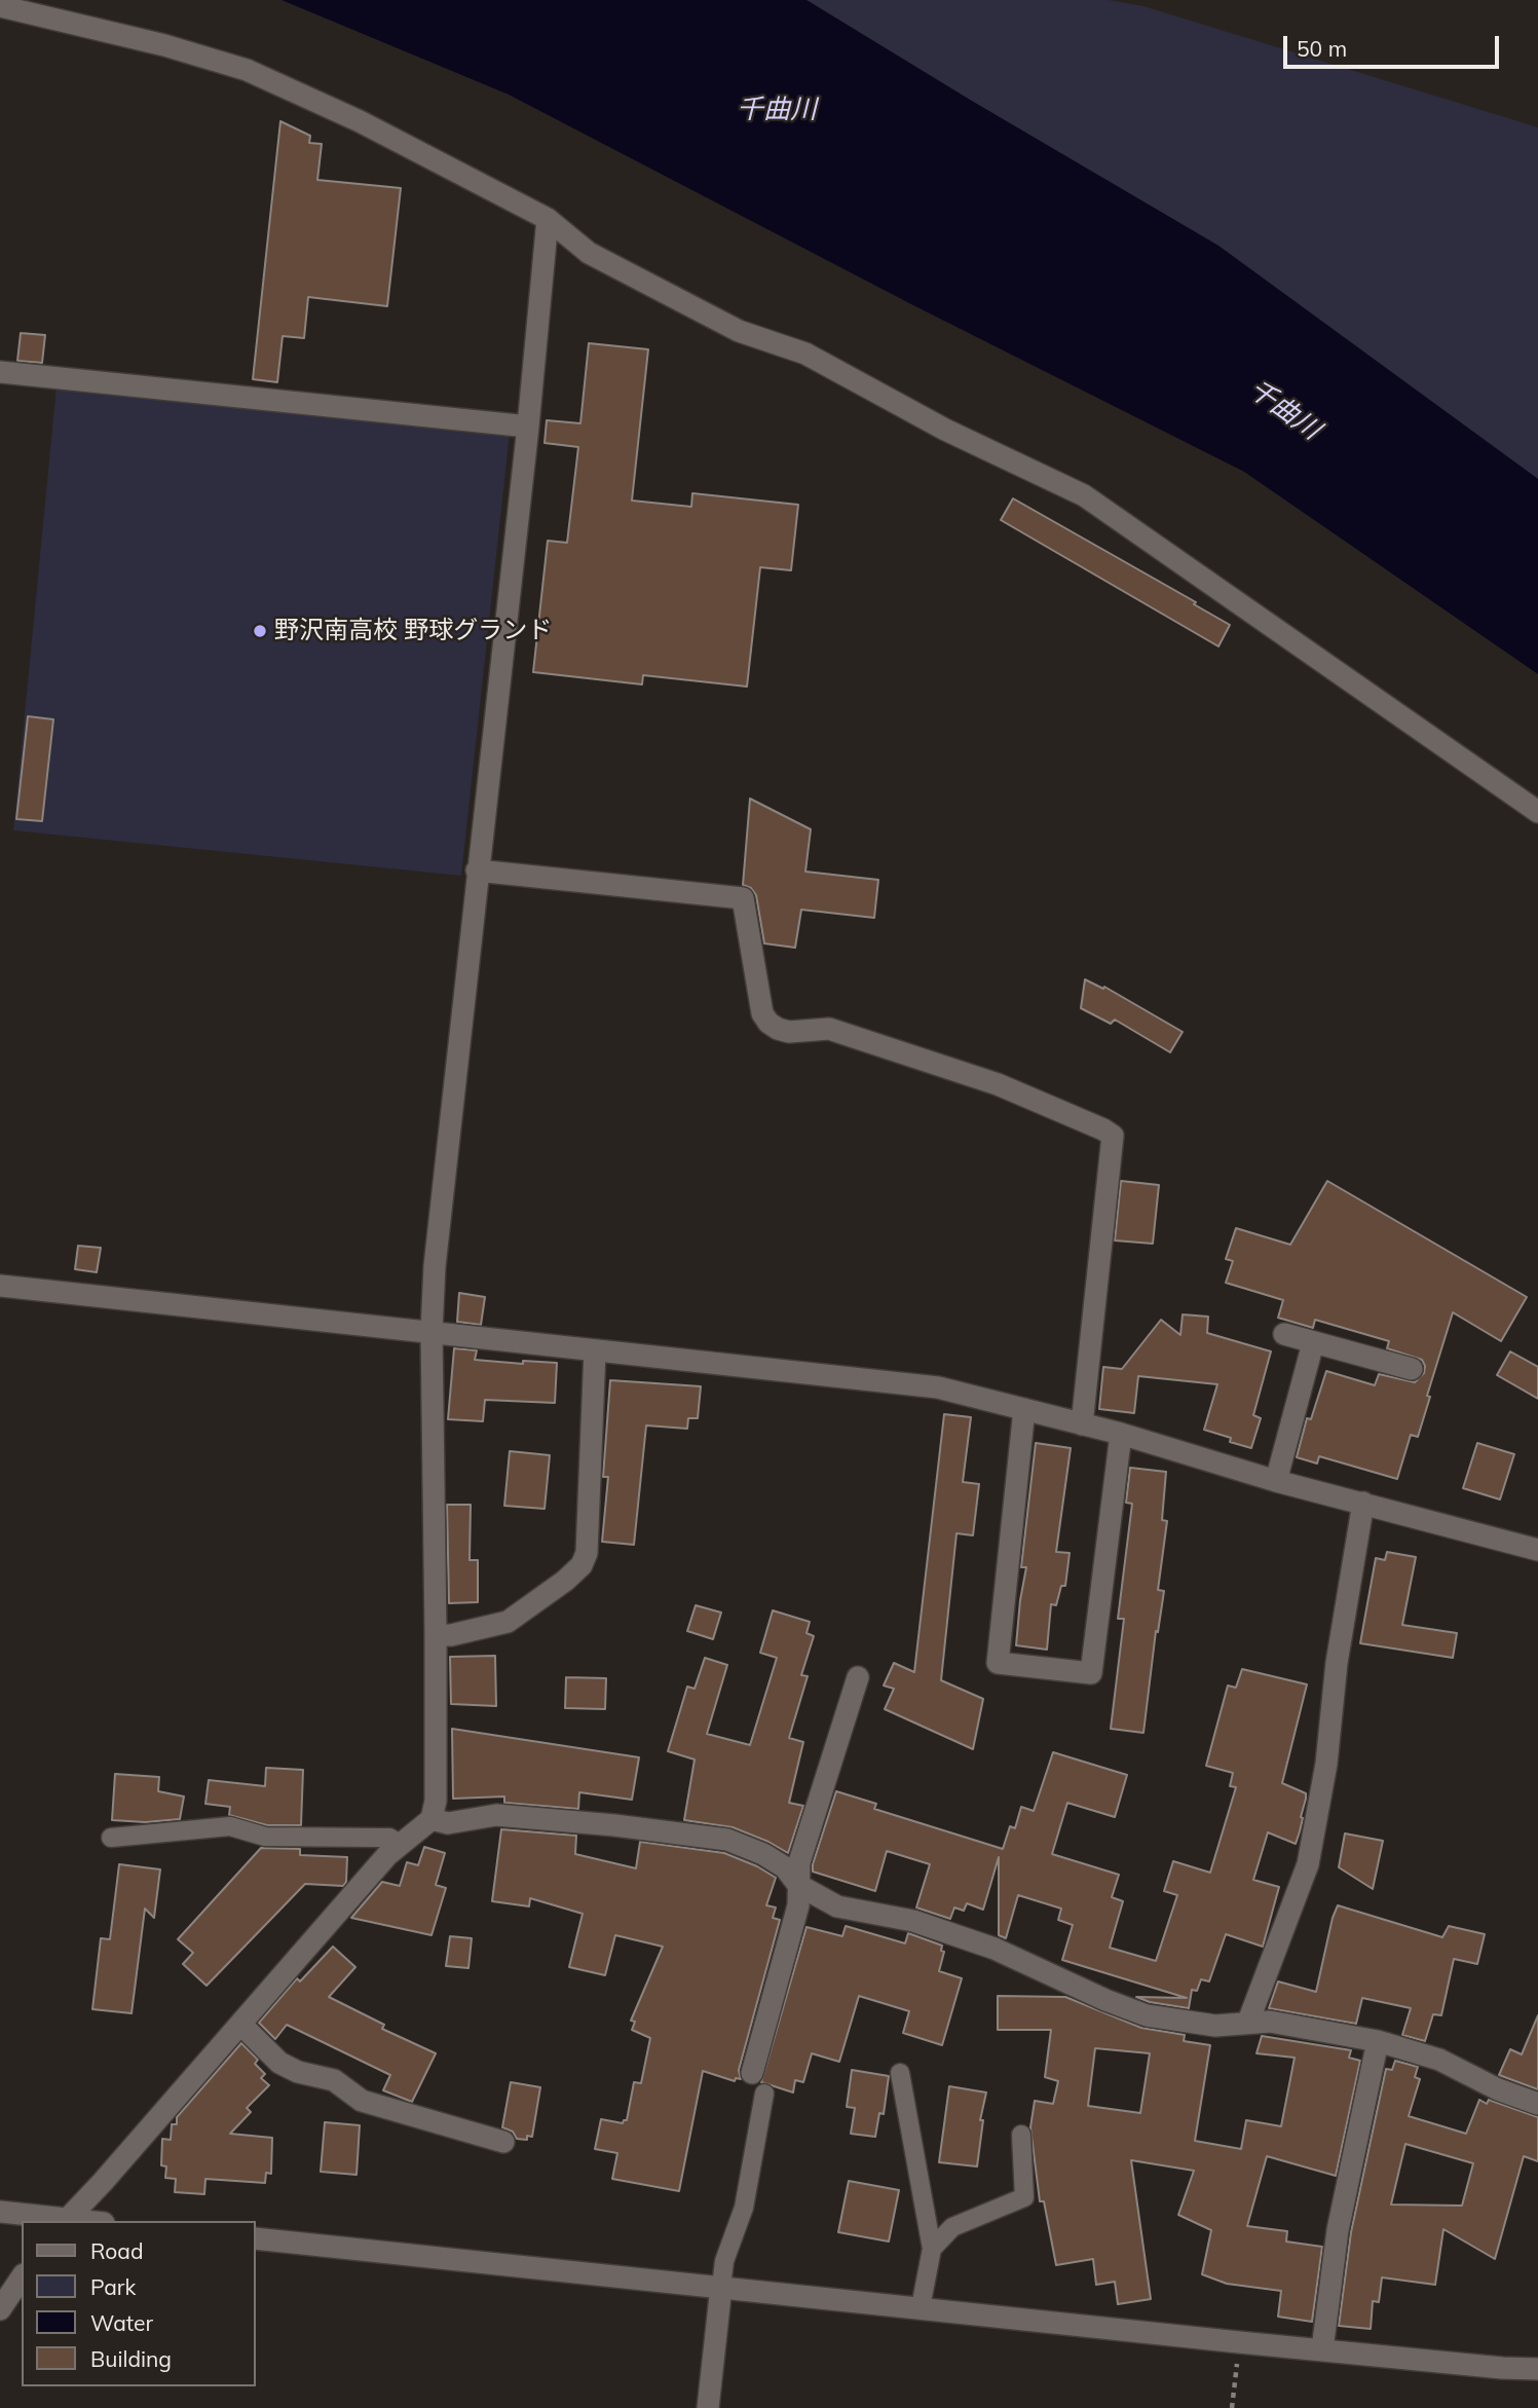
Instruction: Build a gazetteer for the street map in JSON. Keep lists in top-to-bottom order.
{
  "water": ["千曲川"],
  "places": ["野沢南高校 野球グランド"],
  "legend": [
    "Road",
    "Park",
    "Water",
    "Building"
  ],
  "scale_bar": "50 m"
}
